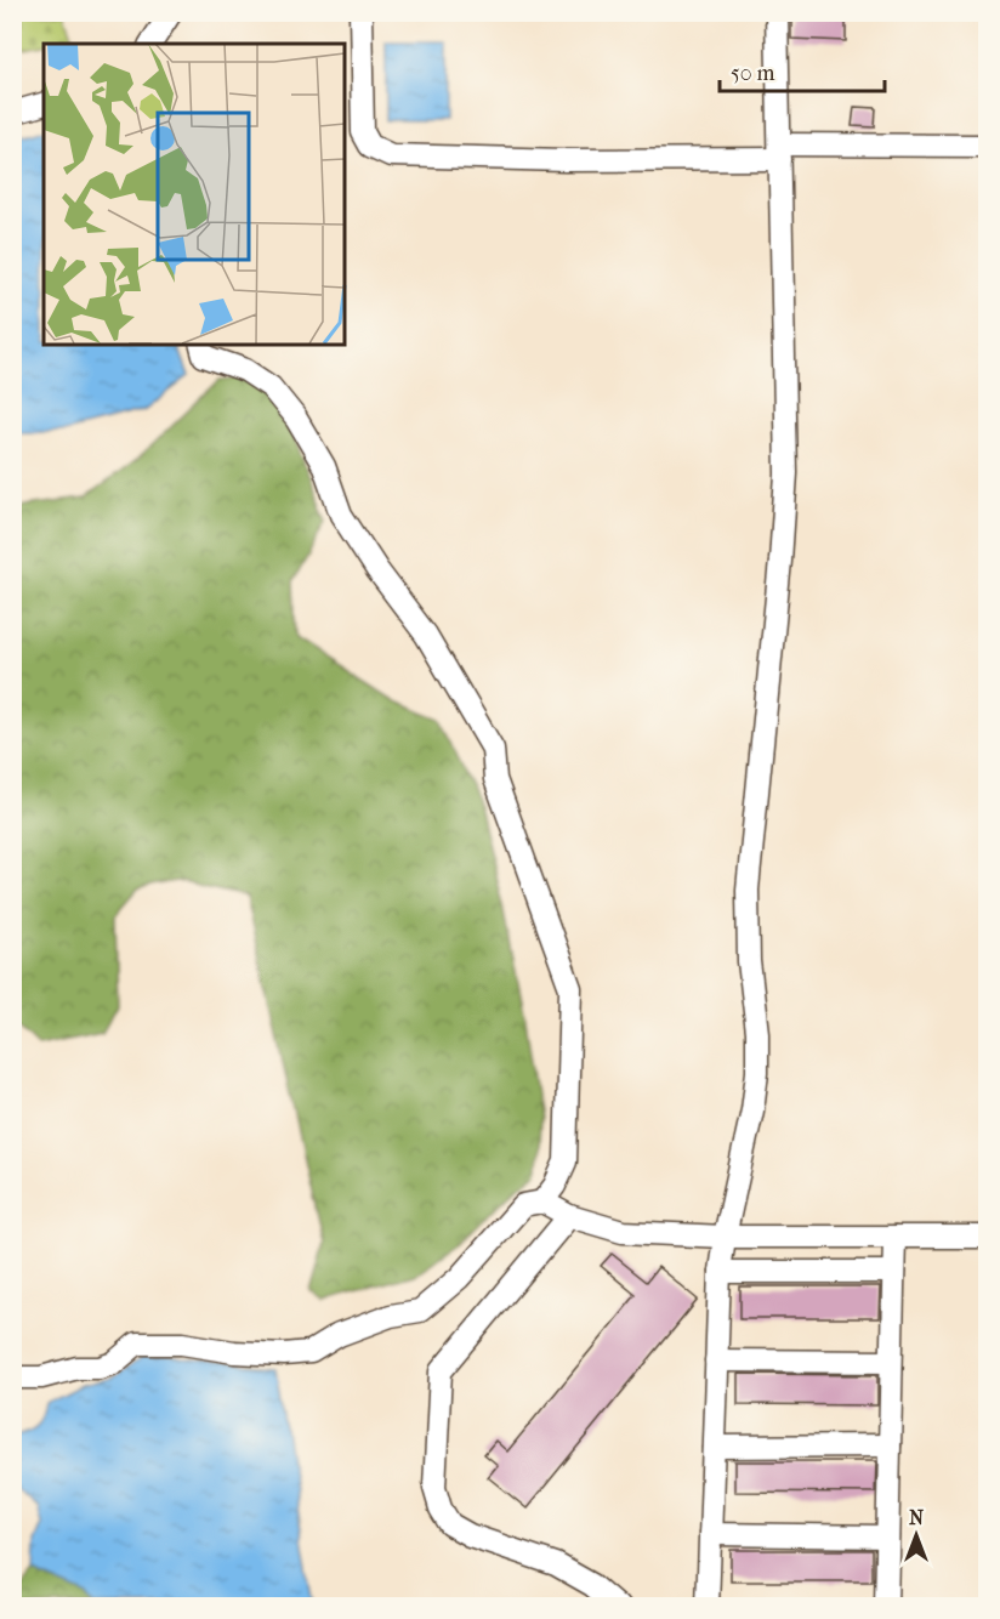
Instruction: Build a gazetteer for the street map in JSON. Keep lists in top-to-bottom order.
{
  "scale_bar": "50 m",
  "north": "top"
}
